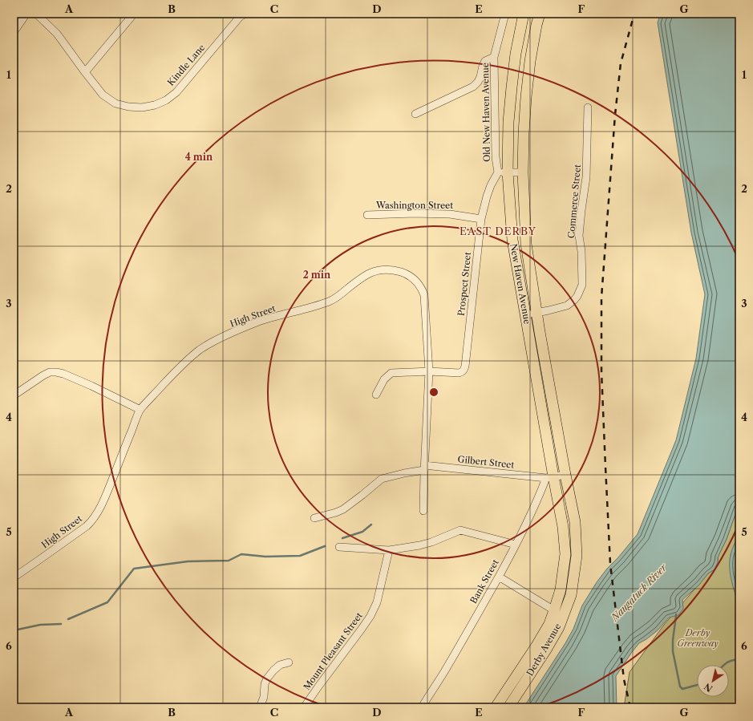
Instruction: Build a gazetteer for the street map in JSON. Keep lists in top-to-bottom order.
{
  "streets": {
    "highway": ["New Haven Avenue", "Derby Avenue"],
    "street": [
      "Kindle Lane",
      "Old New Haven Avenue",
      "Commerce Street",
      "Washington Street",
      "Prospect Street",
      "High Street",
      "Gilbert Street",
      "Bank Street",
      "Mount Pleasant Street"
    ]
  },
  "crossings": [
    ["Old New Haven Avenue", "Prospect Street"],
    ["Old New Haven Avenue", "New Haven Avenue"],
    ["Commerce Street", "New Haven Avenue"],
    ["Washington Street", "Prospect Street"],
    ["Prospect Street", "New Haven Avenue"],
    ["Prospect Street", "High Street"],
    ["New Haven Avenue", "Gilbert Street"],
    ["New Haven Avenue", "Bank Street"],
    ["New Haven Avenue", "Derby Avenue"],
    ["High Street", "Gilbert Street"],
    ["Gilbert Street", "Bank Street"],
    ["Gilbert Street", "Derby Avenue"],
    ["Bank Street", "Derby Avenue"]
  ],
  "districts": ["EAST DERBY"],
  "water": ["Naugatuck River"],
  "parks": ["Derby Greenway"],
  "north": "bottom left",
  "grid": {
    "columns": [
      "A",
      "B",
      "C",
      "D",
      "E",
      "F",
      "G"
    ],
    "rows": [
      "1",
      "2",
      "3",
      "4",
      "5",
      "6"
    ]
  },
  "rings": ["4 min", "2 min"]
}
